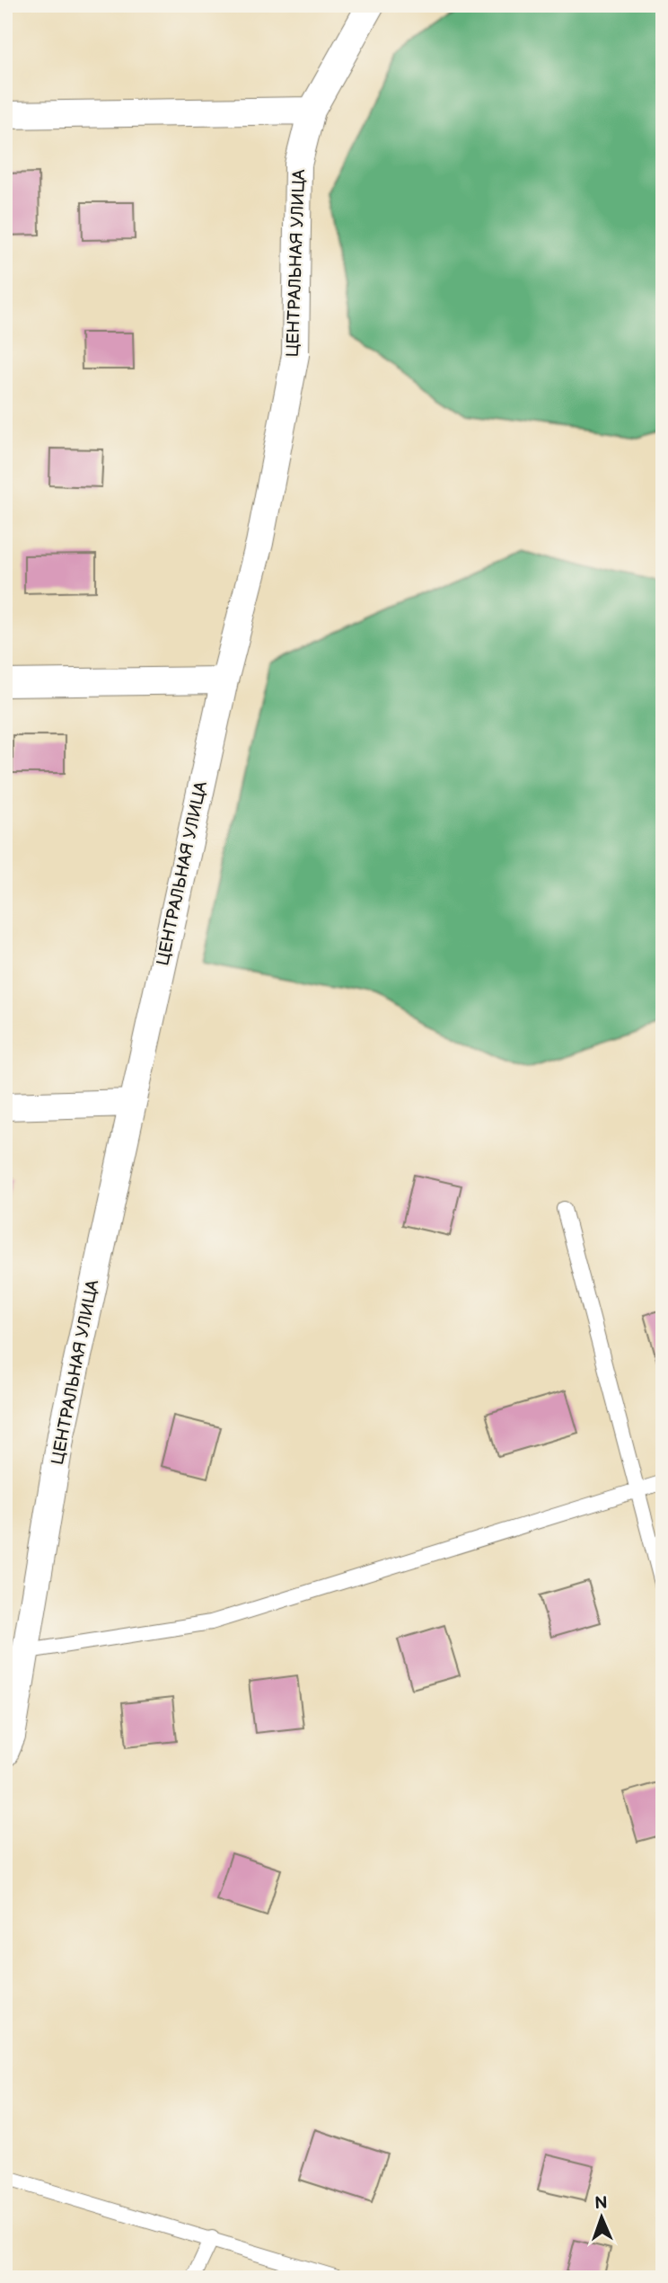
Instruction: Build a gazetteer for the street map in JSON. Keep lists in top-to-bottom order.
{
  "streets": {
    "street": ["ЦЕНТРАЛЬНАЯ УЛИЦА"]
  },
  "north": "top"
}
